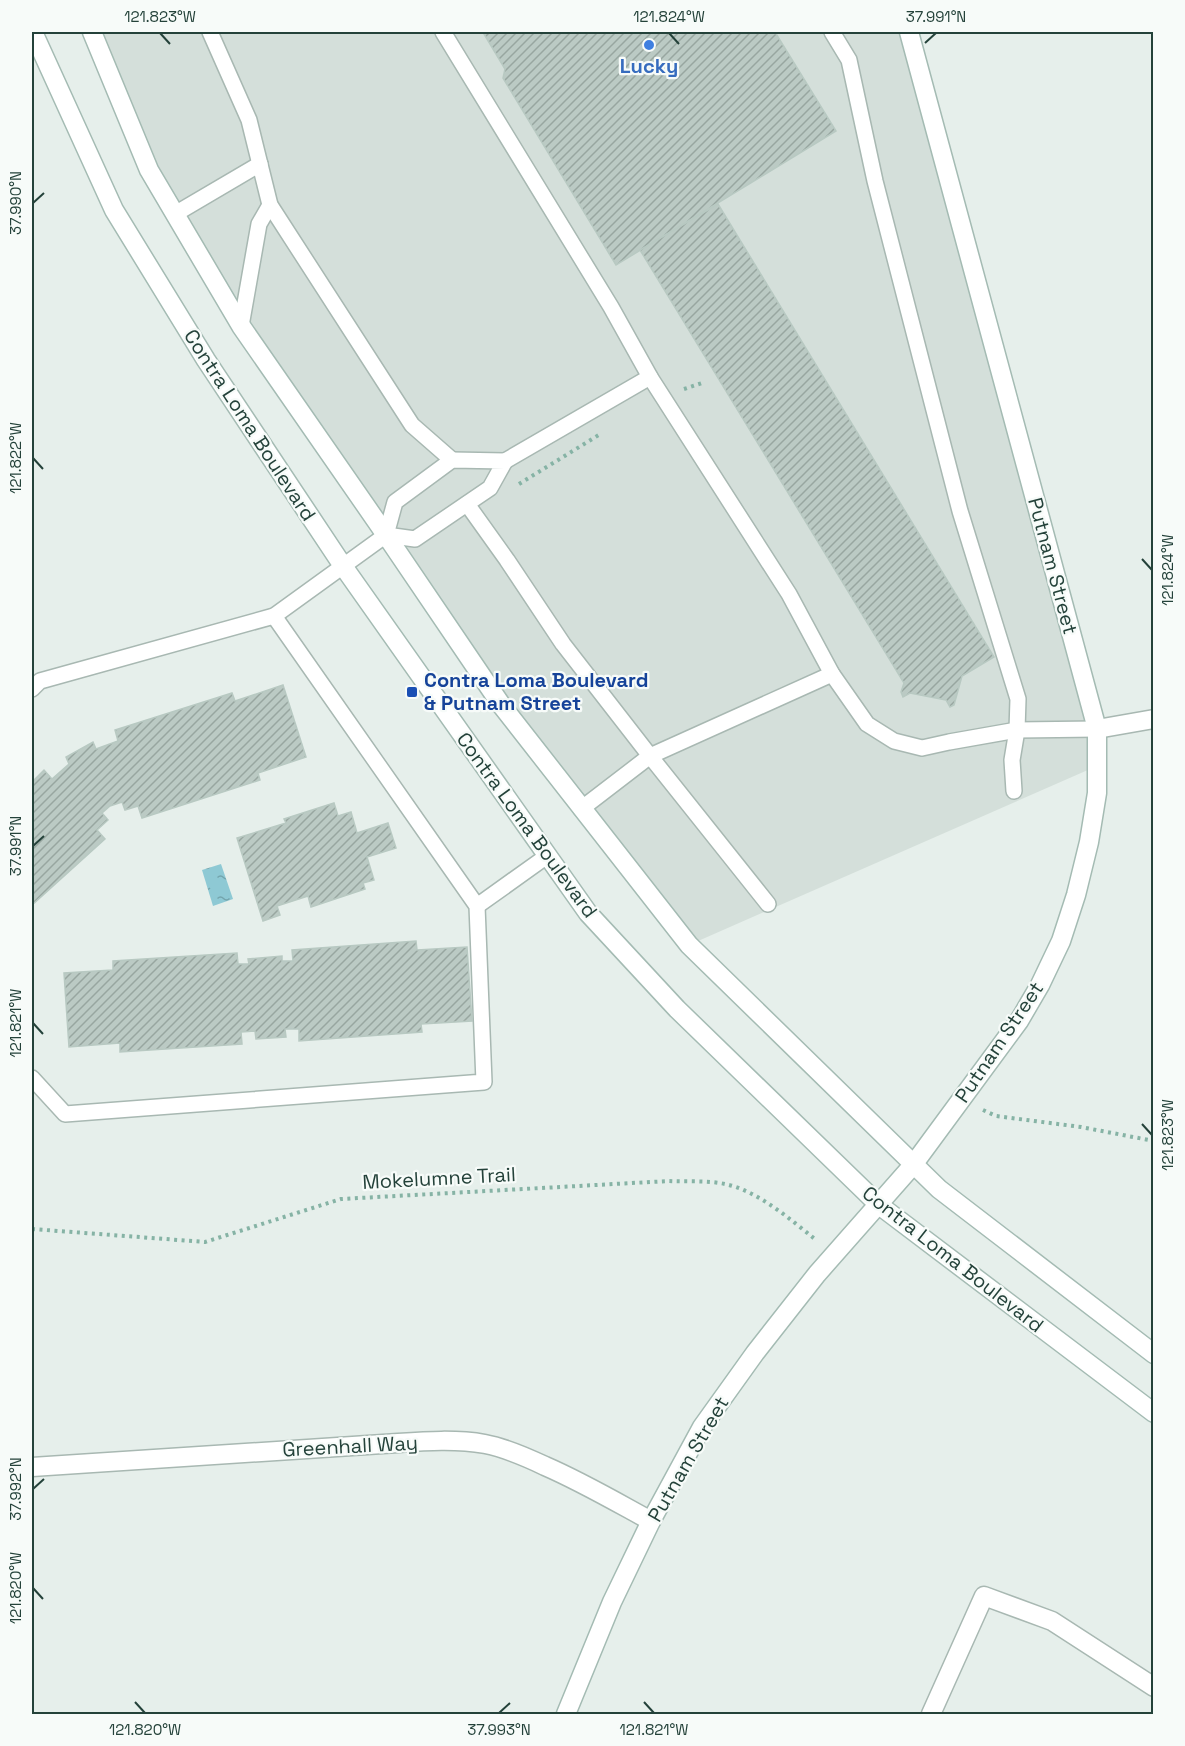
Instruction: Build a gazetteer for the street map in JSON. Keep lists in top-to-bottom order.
{
  "streets": {
    "main road": ["Contra Loma Boulevard", "Putnam Street", "Greenhall Way"],
    "path": ["Mokelumne Trail"]
  },
  "crossings": [
    ["Contra Loma Boulevard", "Putnam Street"],
    ["Putnam Street", "Mokelumne Trail"],
    ["Putnam Street", "Greenhall Way"]
  ],
  "places": {
    "other": ["Lucky"],
    "transit": ["Contra Loma Boulevard & Putnam Street"]
  },
  "coordinates": [
    "121.823°W",
    "121.824°W",
    "37.991°N",
    "37.990°N",
    "121.822°W",
    "121.821°W",
    "37.992°N",
    "121.820°W",
    "37.993°N"
  ]
}
